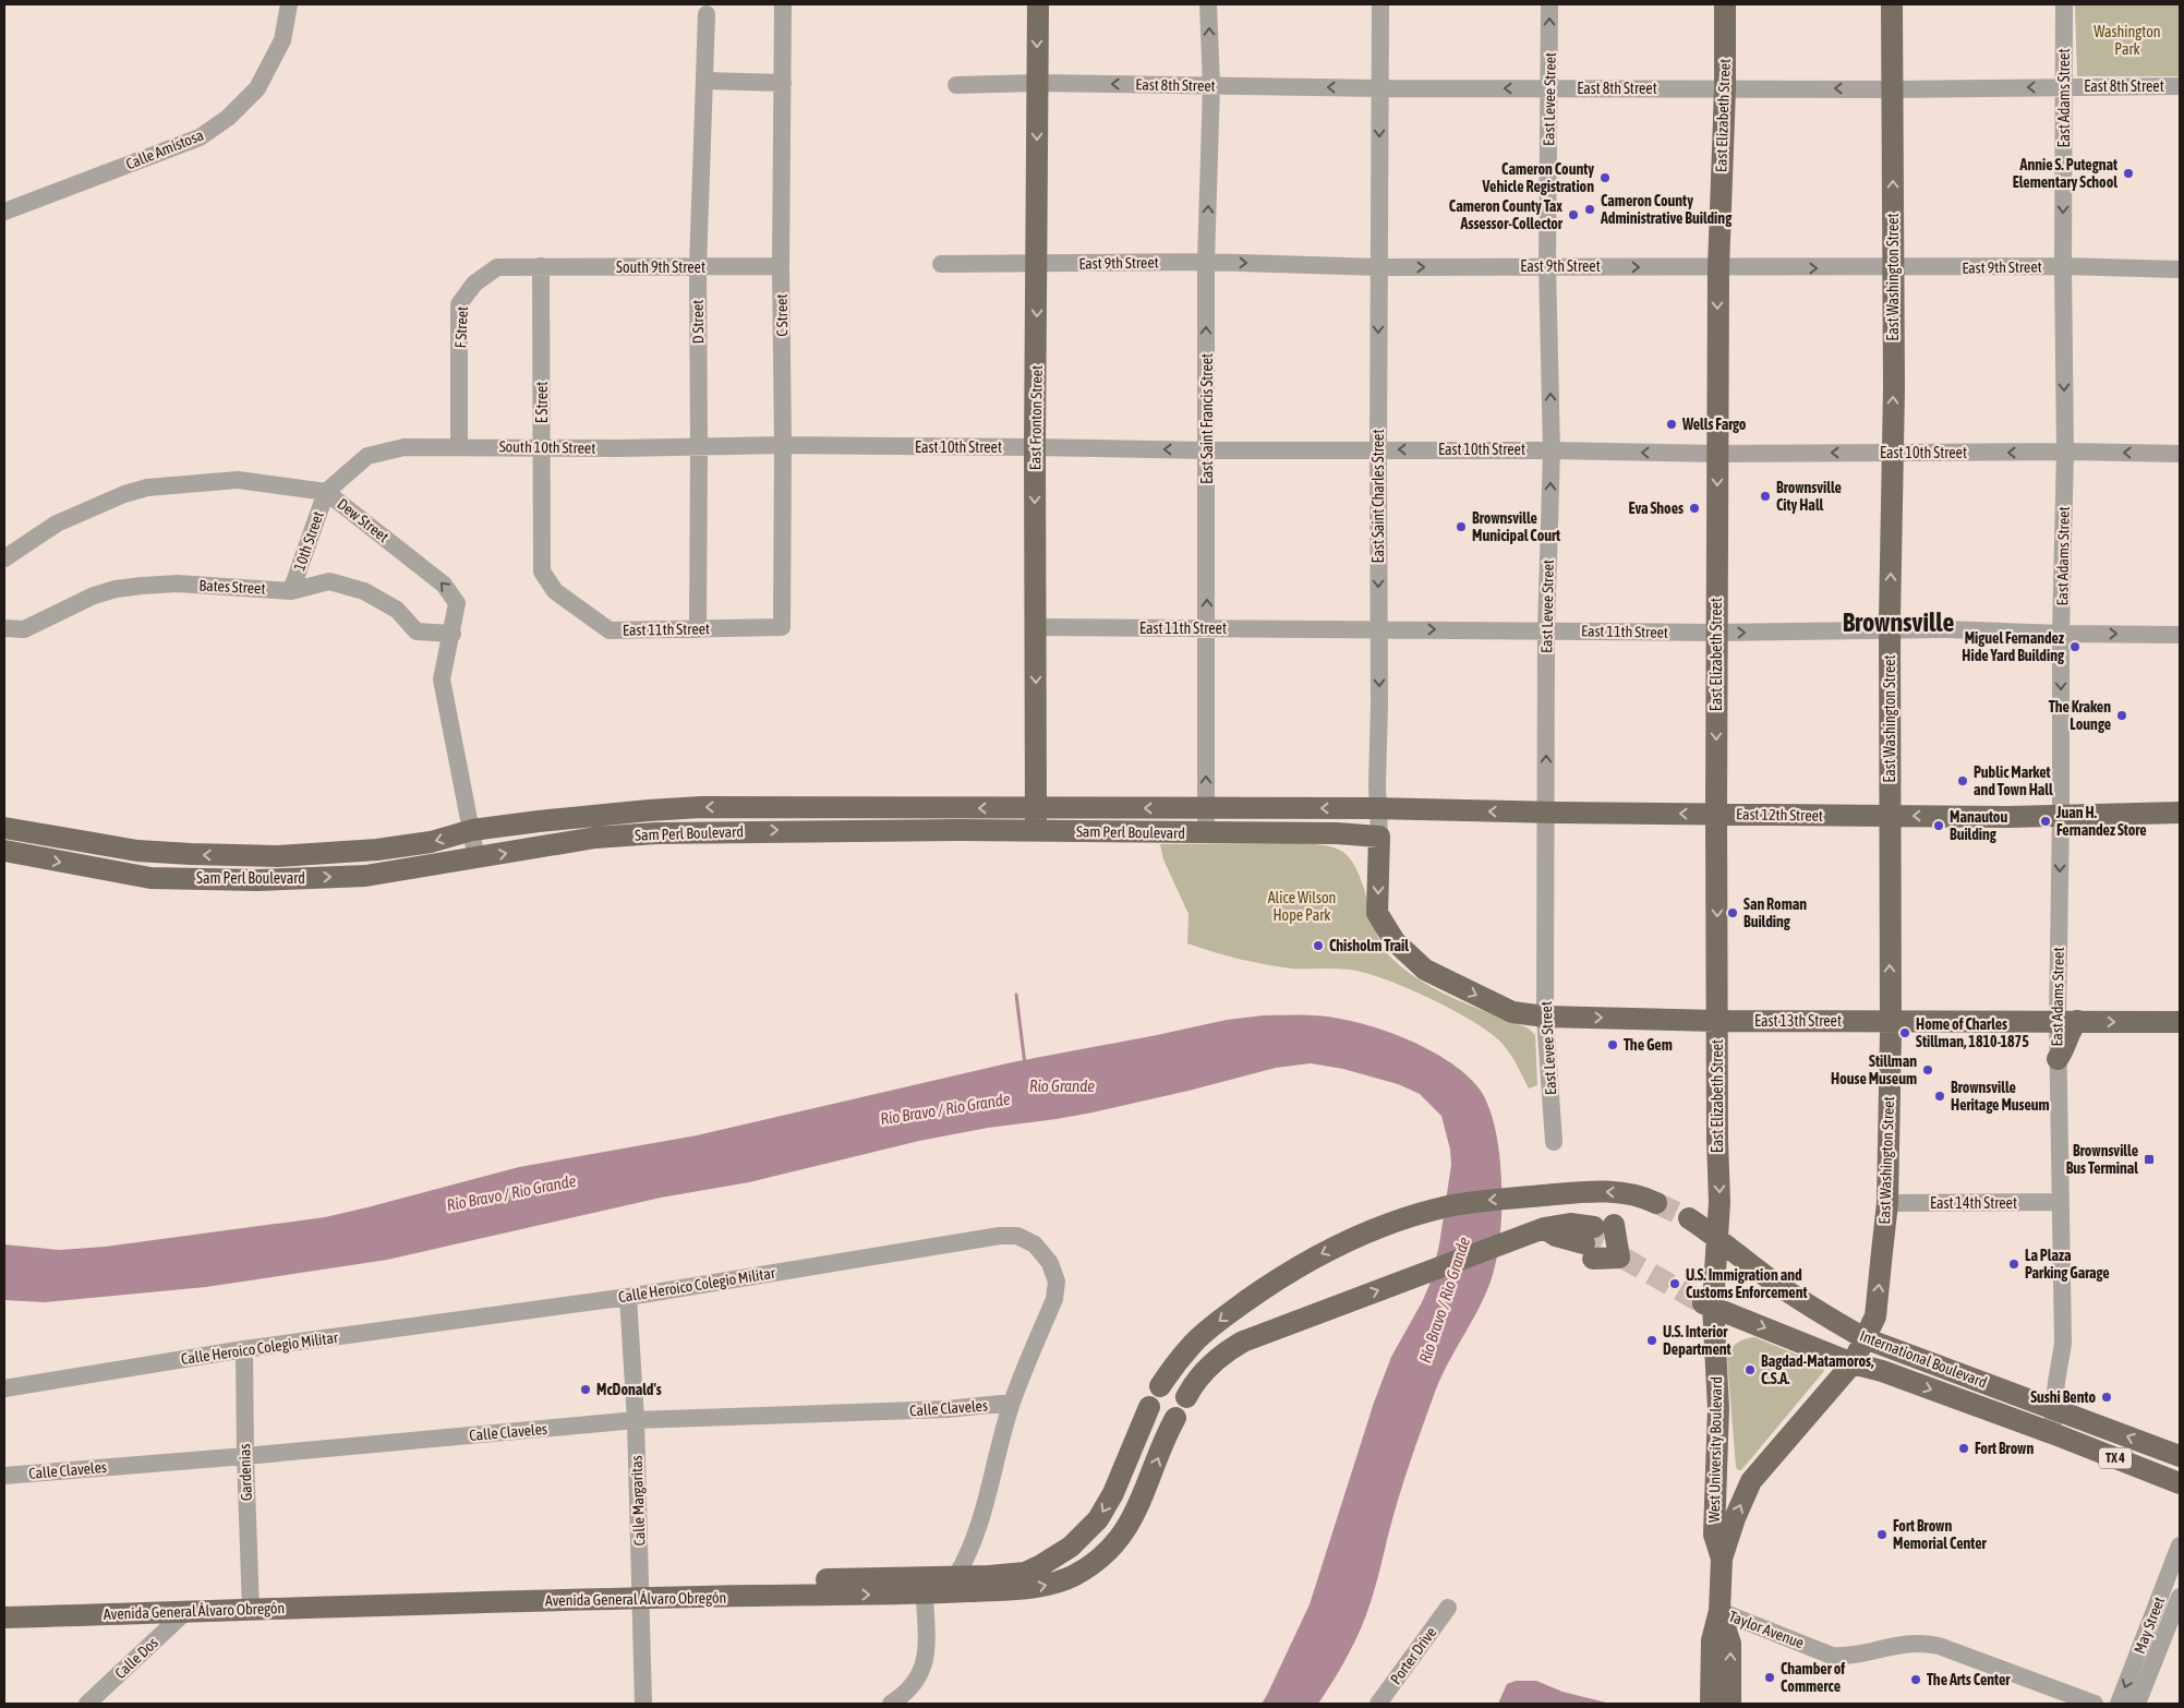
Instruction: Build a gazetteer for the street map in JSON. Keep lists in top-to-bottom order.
{
  "streets": {
    "main road": [
      "East Elizabeth Street",
      "East Washington Street",
      "East Fronton Street",
      "East Saint Charles Street",
      "East 12th Street",
      "Sam Perl Boulevard",
      "East 13th Street",
      "International Boulevard",
      "West University Boulevard",
      "TX 4",
      "Avenida General Álvaro Obregón"
    ],
    "street": [
      "East 8th Street",
      "East Adams Street",
      "East Levee Street",
      "Calle Amistosa",
      "East 9th Street",
      "South 9th Street",
      "C Street",
      "D Street",
      "F Street",
      "E Street",
      "East Saint Francis Street",
      "South 10th Street",
      "East 10th Street",
      "Dew Street",
      "10th Street",
      "Bates Street",
      "East 11th Street",
      "East 14th Street",
      "Calle Heroico Colegio Militar",
      "Calle Claveles",
      "Gardenias",
      "Calle Margaritas",
      "May Street",
      "Taylor Avenue",
      "Porter Drive",
      "Calle Dos"
    ]
  },
  "crossings": [
    ["East 8th Street", "East Adams Street"],
    ["East 8th Street", "East Levee Street"],
    ["East 8th Street", "East Elizabeth Street"],
    ["East 8th Street", "East Washington Street"],
    ["East 8th Street", "East Fronton Street"],
    ["East 8th Street", "East Saint Francis Street"],
    ["East 8th Street", "East Saint Charles Street"],
    ["East Adams Street", "East 9th Street"],
    ["East Adams Street", "East 10th Street"],
    ["East Adams Street", "East 11th Street"],
    ["East Adams Street", "East 12th Street"],
    ["East Adams Street", "East 13th Street"],
    ["East Adams Street", "East 14th Street"],
    ["East Adams Street", "International Boulevard"],
    ["East Levee Street", "East 9th Street"],
    ["East Levee Street", "East 10th Street"],
    ["East Levee Street", "East 11th Street"],
    ["East Levee Street", "East 12th Street"],
    ["East Levee Street", "East 13th Street"],
    ["East Elizabeth Street", "East 9th Street"],
    ["East Elizabeth Street", "East 10th Street"],
    ["East Elizabeth Street", "East 11th Street"],
    ["East Elizabeth Street", "East 12th Street"],
    ["East Elizabeth Street", "East 13th Street"],
    ["East Elizabeth Street", "International Boulevard"],
    ["East Elizabeth Street", "West University Boulevard"],
    ["East 9th Street", "East Washington Street"],
    ["East 9th Street", "East Fronton Street"],
    ["East 9th Street", "East Saint Francis Street"],
    ["East 9th Street", "East Saint Charles Street"],
    ["South 9th Street", "C Street"],
    ["South 9th Street", "D Street"],
    ["South 9th Street", "F Street"],
    ["South 9th Street", "E Street"],
    ["East Washington Street", "East 10th Street"],
    ["East Washington Street", "East 11th Street"],
    ["East Washington Street", "East 12th Street"],
    ["East Washington Street", "East 13th Street"],
    ["East Washington Street", "East 14th Street"],
    ["East Washington Street", "International Boulevard"],
    ["East Washington Street", "West University Boulevard"],
    ["C Street", "South 10th Street"],
    ["C Street", "East 10th Street"],
    ["C Street", "East 11th Street"],
    ["D Street", "South 10th Street"],
    ["D Street", "East 11th Street"],
    ["F Street", "E Street"],
    ["F Street", "South 10th Street"],
    ["E Street", "South 10th Street"],
    ["E Street", "East 11th Street"],
    ["East Fronton Street", "East 10th Street"],
    ["East Fronton Street", "East 11th Street"],
    ["East Fronton Street", "Sam Perl Boulevard"],
    ["East Saint Francis Street", "East 10th Street"],
    ["East Saint Francis Street", "East 11th Street"],
    ["East Saint Francis Street", "Sam Perl Boulevard"],
    ["South 10th Street", "East 10th Street"],
    ["South 10th Street", "Dew Street"],
    ["South 10th Street", "10th Street"],
    ["East 10th Street", "East Saint Charles Street"],
    ["East Saint Charles Street", "East 11th Street"],
    ["East Saint Charles Street", "East 12th Street"],
    ["East Saint Charles Street", "Sam Perl Boulevard"],
    ["East Saint Charles Street", "East 13th Street"],
    ["Dew Street", "10th Street"],
    ["Dew Street", "Bates Street"],
    ["Dew Street", "Sam Perl Boulevard"],
    ["10th Street", "Bates Street"],
    ["East 12th Street", "Sam Perl Boulevard"],
    ["Calle Heroico Colegio Militar", "Calle Claveles"],
    ["Calle Heroico Colegio Militar", "Gardenias"],
    ["Calle Heroico Colegio Militar", "Calle Margaritas"],
    ["Calle Heroico Colegio Militar", "Avenida General Álvaro Obregón"],
    ["International Boulevard", "West University Boulevard"],
    ["Calle Claveles", "Gardenias"],
    ["Calle Claveles", "Calle Margaritas"],
    ["West University Boulevard", "Taylor Avenue"],
    ["Gardenias", "Avenida General Álvaro Obregón"],
    ["Calle Margaritas", "Avenida General Álvaro Obregón"],
    ["Avenida General Álvaro Obregón", "Calle Dos"]
  ],
  "one_way": [
    "East 8th Street",
    "East Adams Street",
    "East Levee Street",
    "East Elizabeth Street",
    "East 9th Street",
    "East Washington Street",
    "East Fronton Street",
    "East Saint Francis Street",
    "East 10th Street",
    "East Saint Charles Street",
    "East 12th Street",
    "East 13th Street"
  ],
  "districts": ["Brownsville"],
  "water": ["Rio Grande", "Río Bravo / Rio Grande"],
  "parks": ["Washington Park", "Alice Wilson Hope Park"],
  "places": {
    "other": [
      "Annie S. Putegnat Elementary School",
      "Cameron County Vehicle Registration",
      "Cameron County Administrative Building",
      "Cameron County Tax Assessor-Collector",
      "Wells Fargo",
      "Brownsville City Hall",
      "Eva Shoes",
      "Brownsville Municipal Court",
      "Miguel Fernandez Hide Yard Building",
      "The Kraken Lounge",
      "Public Market and Town Hall",
      "Juan H. Fernandez Store",
      "Manautou Building",
      "San Roman Building",
      "Chisholm Trail",
      "Home of Charles Stillman, 1810-1875",
      "The Gem",
      "Stillman House Museum",
      "Brownsville Heritage Museum",
      "La Plaza Parking Garage",
      "U.S. Immigration and Customs Enforcement",
      "U.S. Interior Department",
      "Bagdad-Matamoros, C.S.A.",
      "McDonald's",
      "Sushi Bento",
      "Fort Brown",
      "Fort Brown Memorial Center",
      "Chamber of Commerce",
      "The Arts Center"
    ],
    "transit": ["Brownsville Bus Terminal"]
  }
}
